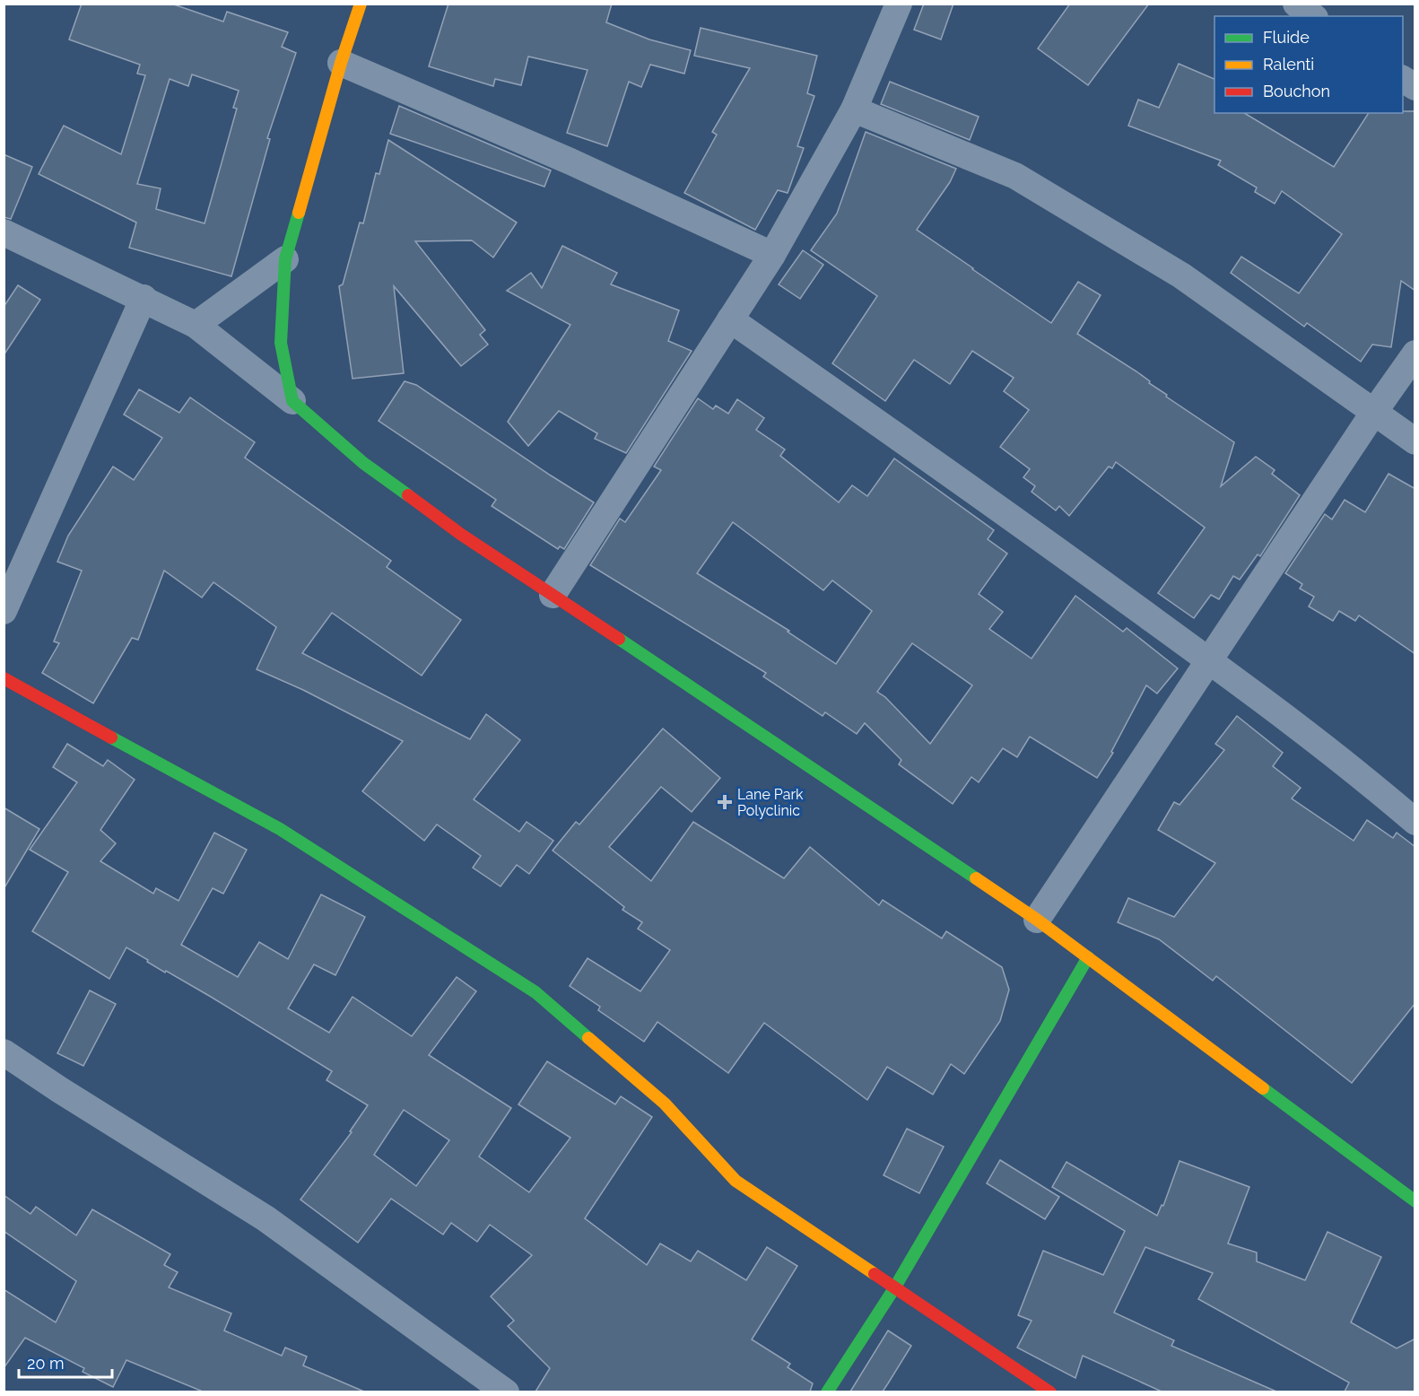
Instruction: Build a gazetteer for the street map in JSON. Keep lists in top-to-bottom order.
{
  "places": {
    "health": ["Lane Park Polyclinic"]
  },
  "legend": ["Fluide", "Ralenti", "Bouchon"],
  "scale_bar": "20 m"
}
